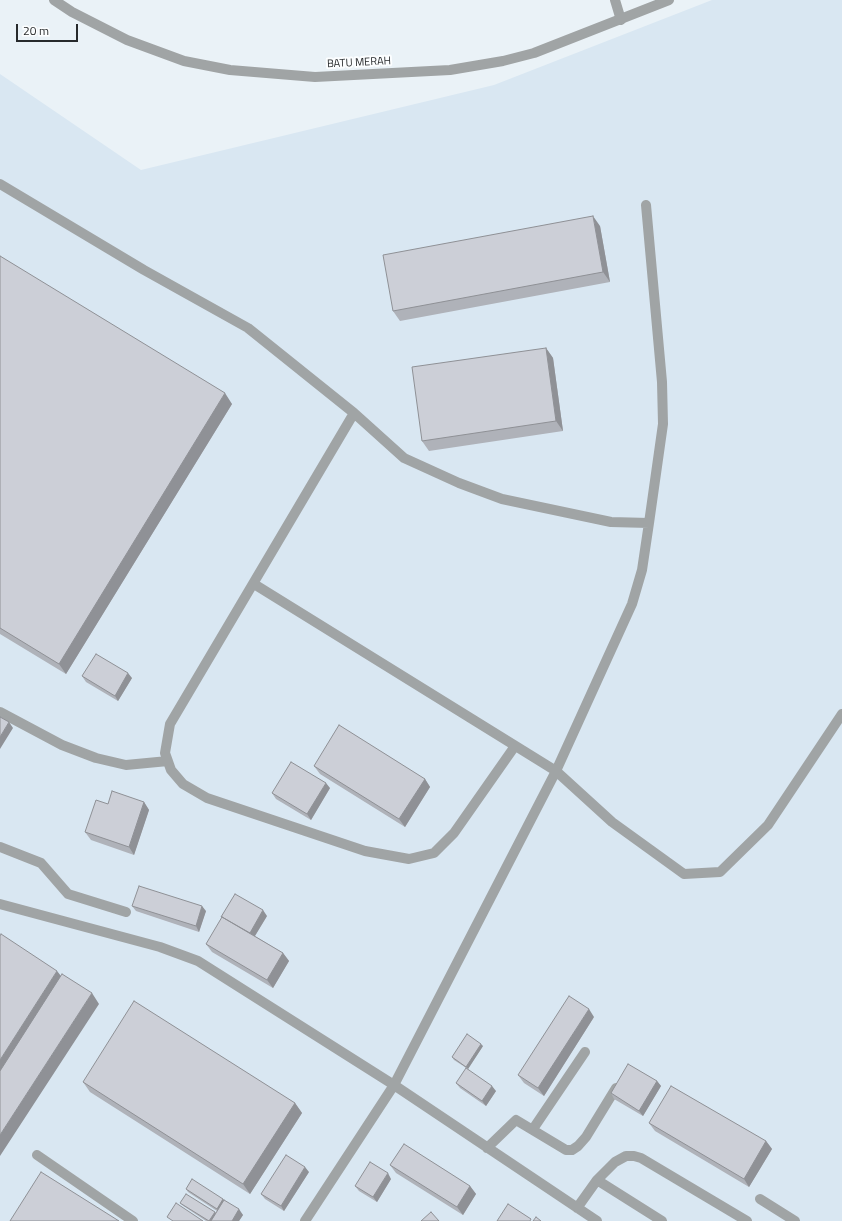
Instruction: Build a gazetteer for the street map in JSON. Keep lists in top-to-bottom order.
{
  "streets": {
    "street": ["BATU MERAH"]
  },
  "scale_bar": "20 m"
}
